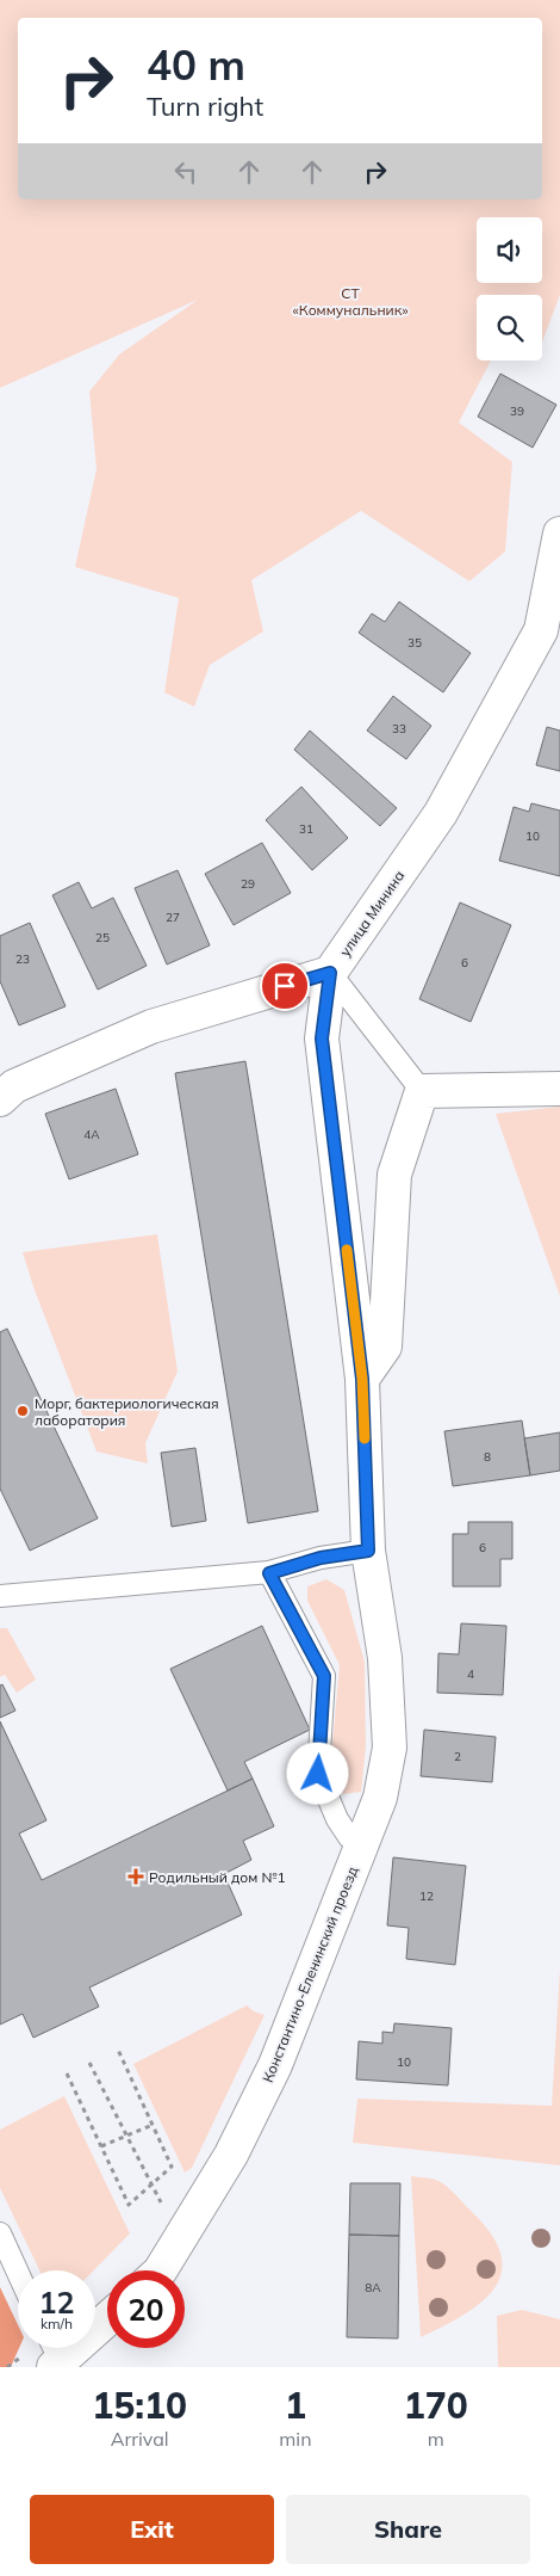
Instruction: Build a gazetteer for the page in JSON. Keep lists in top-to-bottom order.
{
  "streets": {
    "street": ["улица Минина", "Константино-Еленинский проезд"]
  },
  "crossings": [
    ["улица Минина", "Константино-Еленинский проезд"]
  ],
  "parks": ["СТ «Коммунальник»"],
  "places": {
    "other": ["Морг, бактериологическая лаборатория"],
    "health": ["Родильный дом №1"]
  },
  "house_numbers": [
    "39",
    "35",
    "33",
    "31",
    "10",
    "29",
    "27",
    "25",
    "23",
    "6",
    "4А",
    "8",
    "6",
    "4",
    "2",
    "12",
    "10",
    "8А"
  ],
  "page": {
    "turn": ["40 m", "Turn right"],
    "speed": "12 km/h",
    "limit": "20",
    "eta": [
      "15:10",
      "Arrival",
      "1",
      "min",
      "170",
      "m"
    ],
    "buttons": ["Exit", "Share"]
  }
}
